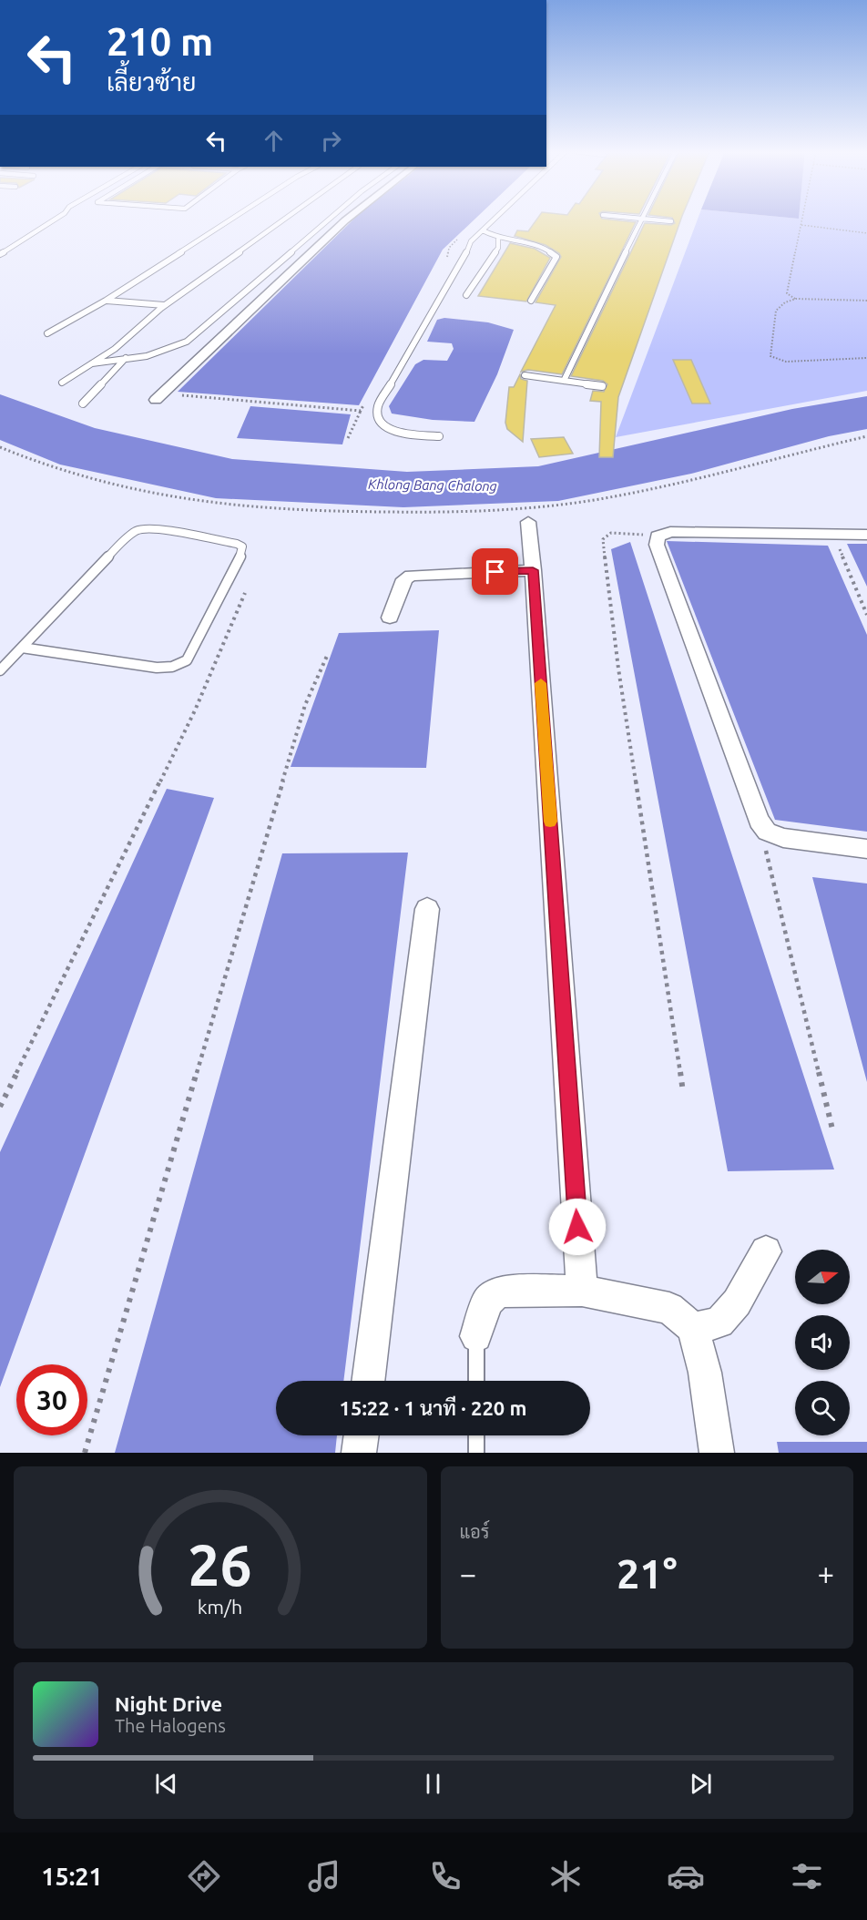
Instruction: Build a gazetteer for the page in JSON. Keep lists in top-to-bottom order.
{
  "water": ["Khlong Bang Chalong"],
  "north": "right",
  "page": {
    "turn": ["210 m", "เลี้ยวซ้าย"],
    "limit": "30",
    "trip": "15:22 · 1 นาที · 220 m",
    "tile": "แอร์",
    "heat": ["−", "21°", "+"],
    "song": ["Night Drive", "The Halogens"],
    "tabs": "15:21",
    "gauge": ["26", "km/h"]
  }
}
